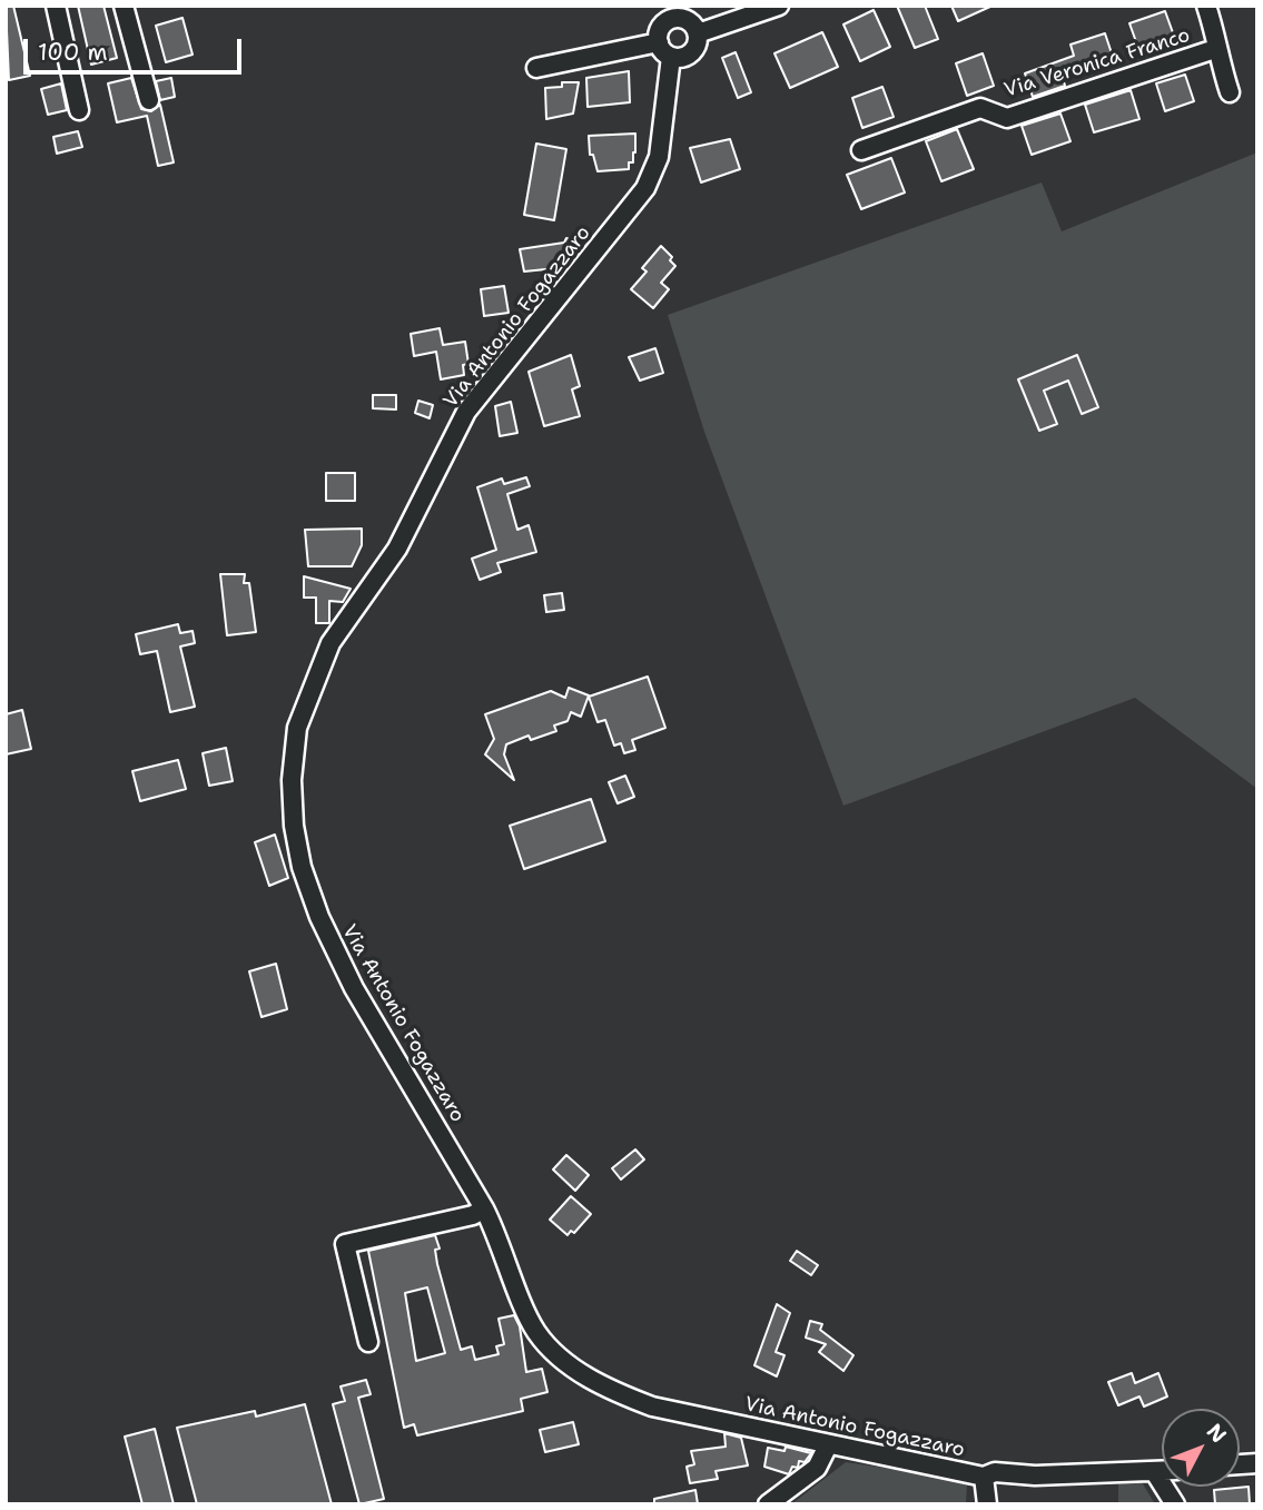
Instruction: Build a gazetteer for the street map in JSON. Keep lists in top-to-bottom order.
{
  "streets": {
    "street": ["Via Veronica Franco", "Via Antonio Fogazzaro"]
  },
  "scale_bar": "100 m",
  "north": "top right"
}
